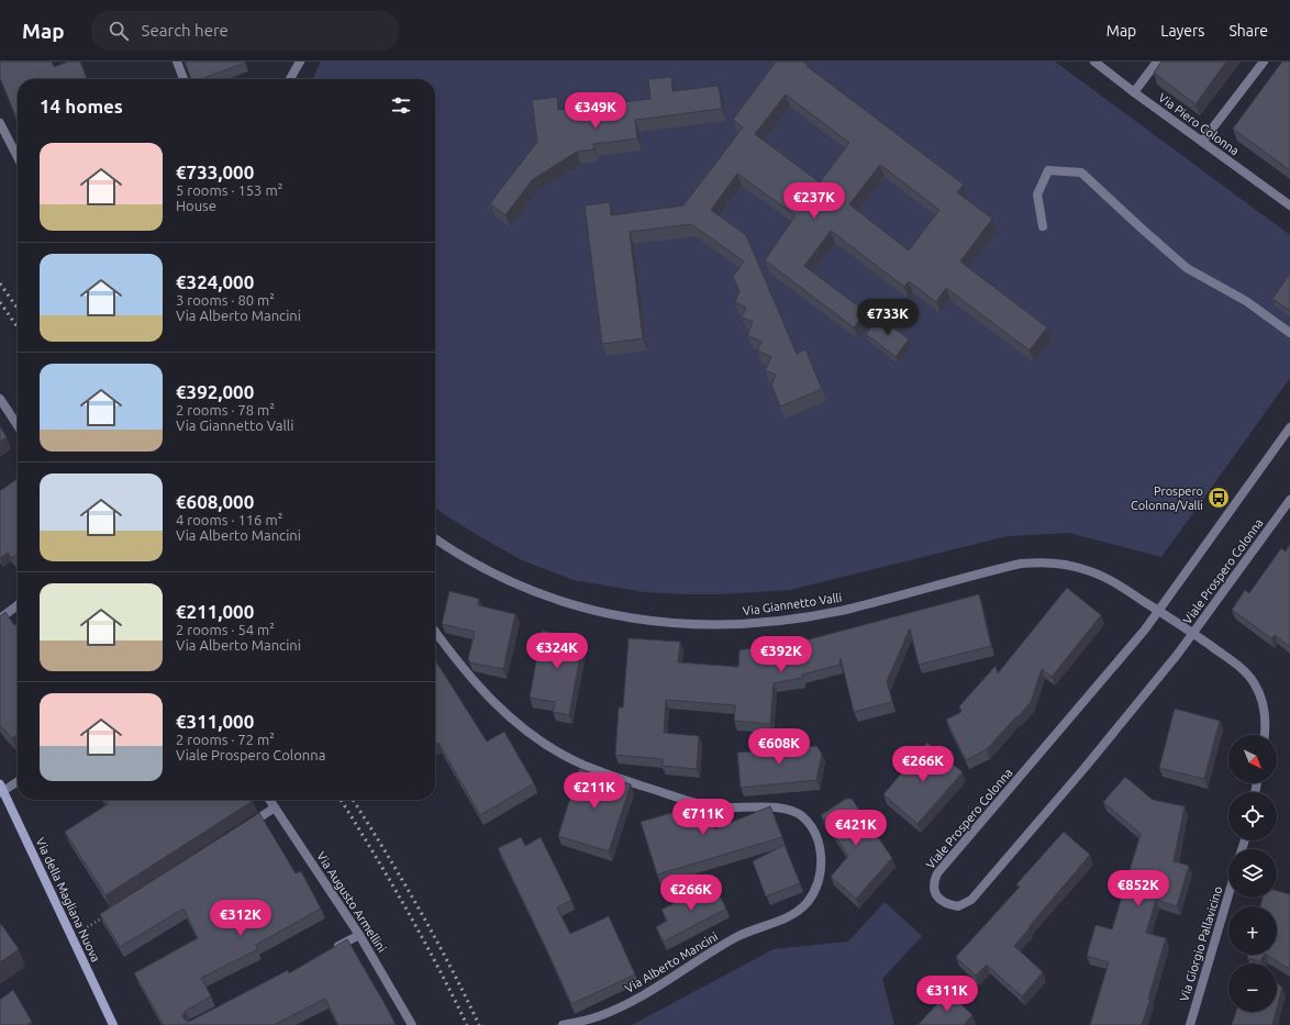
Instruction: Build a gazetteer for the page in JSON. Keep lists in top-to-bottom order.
{
  "streets": {
    "main road": ["Via della Magliana Nuova"],
    "street": [
      "Via Piero Colonna",
      "Viale Prospero Colonna",
      "Via Giannetto Valli",
      "Via Augusto Armellini",
      "Via Giorgio Pallavicino",
      "Via Alberto Mancini"
    ]
  },
  "crossings": [
    ["Viale Prospero Colonna", "Via Giannetto Valli"]
  ],
  "places": {
    "bus stop": ["Prospero Colonna/Valli"]
  },
  "north": "bottom right",
  "page": {
    "header": "Map",
    "search": "Search here",
    "nav": ["Map", "Layers", "Share"],
    "heading": "14 homes",
    "price": [
      "€349K",
      "€237K",
      "€733K",
      "€324K",
      "€392K",
      "€608K",
      "€266K",
      "€211K",
      "€711K",
      "€421K",
      "€852K",
      "€266K",
      "€312K",
      "€311K"
    ],
    "list": [
      {
        "name": "€733,000",
        "note": "5 rooms · 153 m² · House"
      },
      {
        "name": "€324,000",
        "note": "3 rooms · 80 m² · Via Alberto Mancini"
      },
      {
        "name": "€392,000",
        "note": "2 rooms · 78 m² · Via Giannetto Valli"
      },
      {
        "name": "€608,000",
        "note": "4 rooms · 116 m² · Via Alberto Mancini"
      },
      {
        "name": "€211,000",
        "note": "2 rooms · 54 m² · Via Alberto Mancini"
      },
      {
        "name": "€311,000",
        "note": "2 rooms · 72 m² · Viale Prospero Colonna"
      }
    ],
    "map_buttons": ["+", "−"]
  }
}
